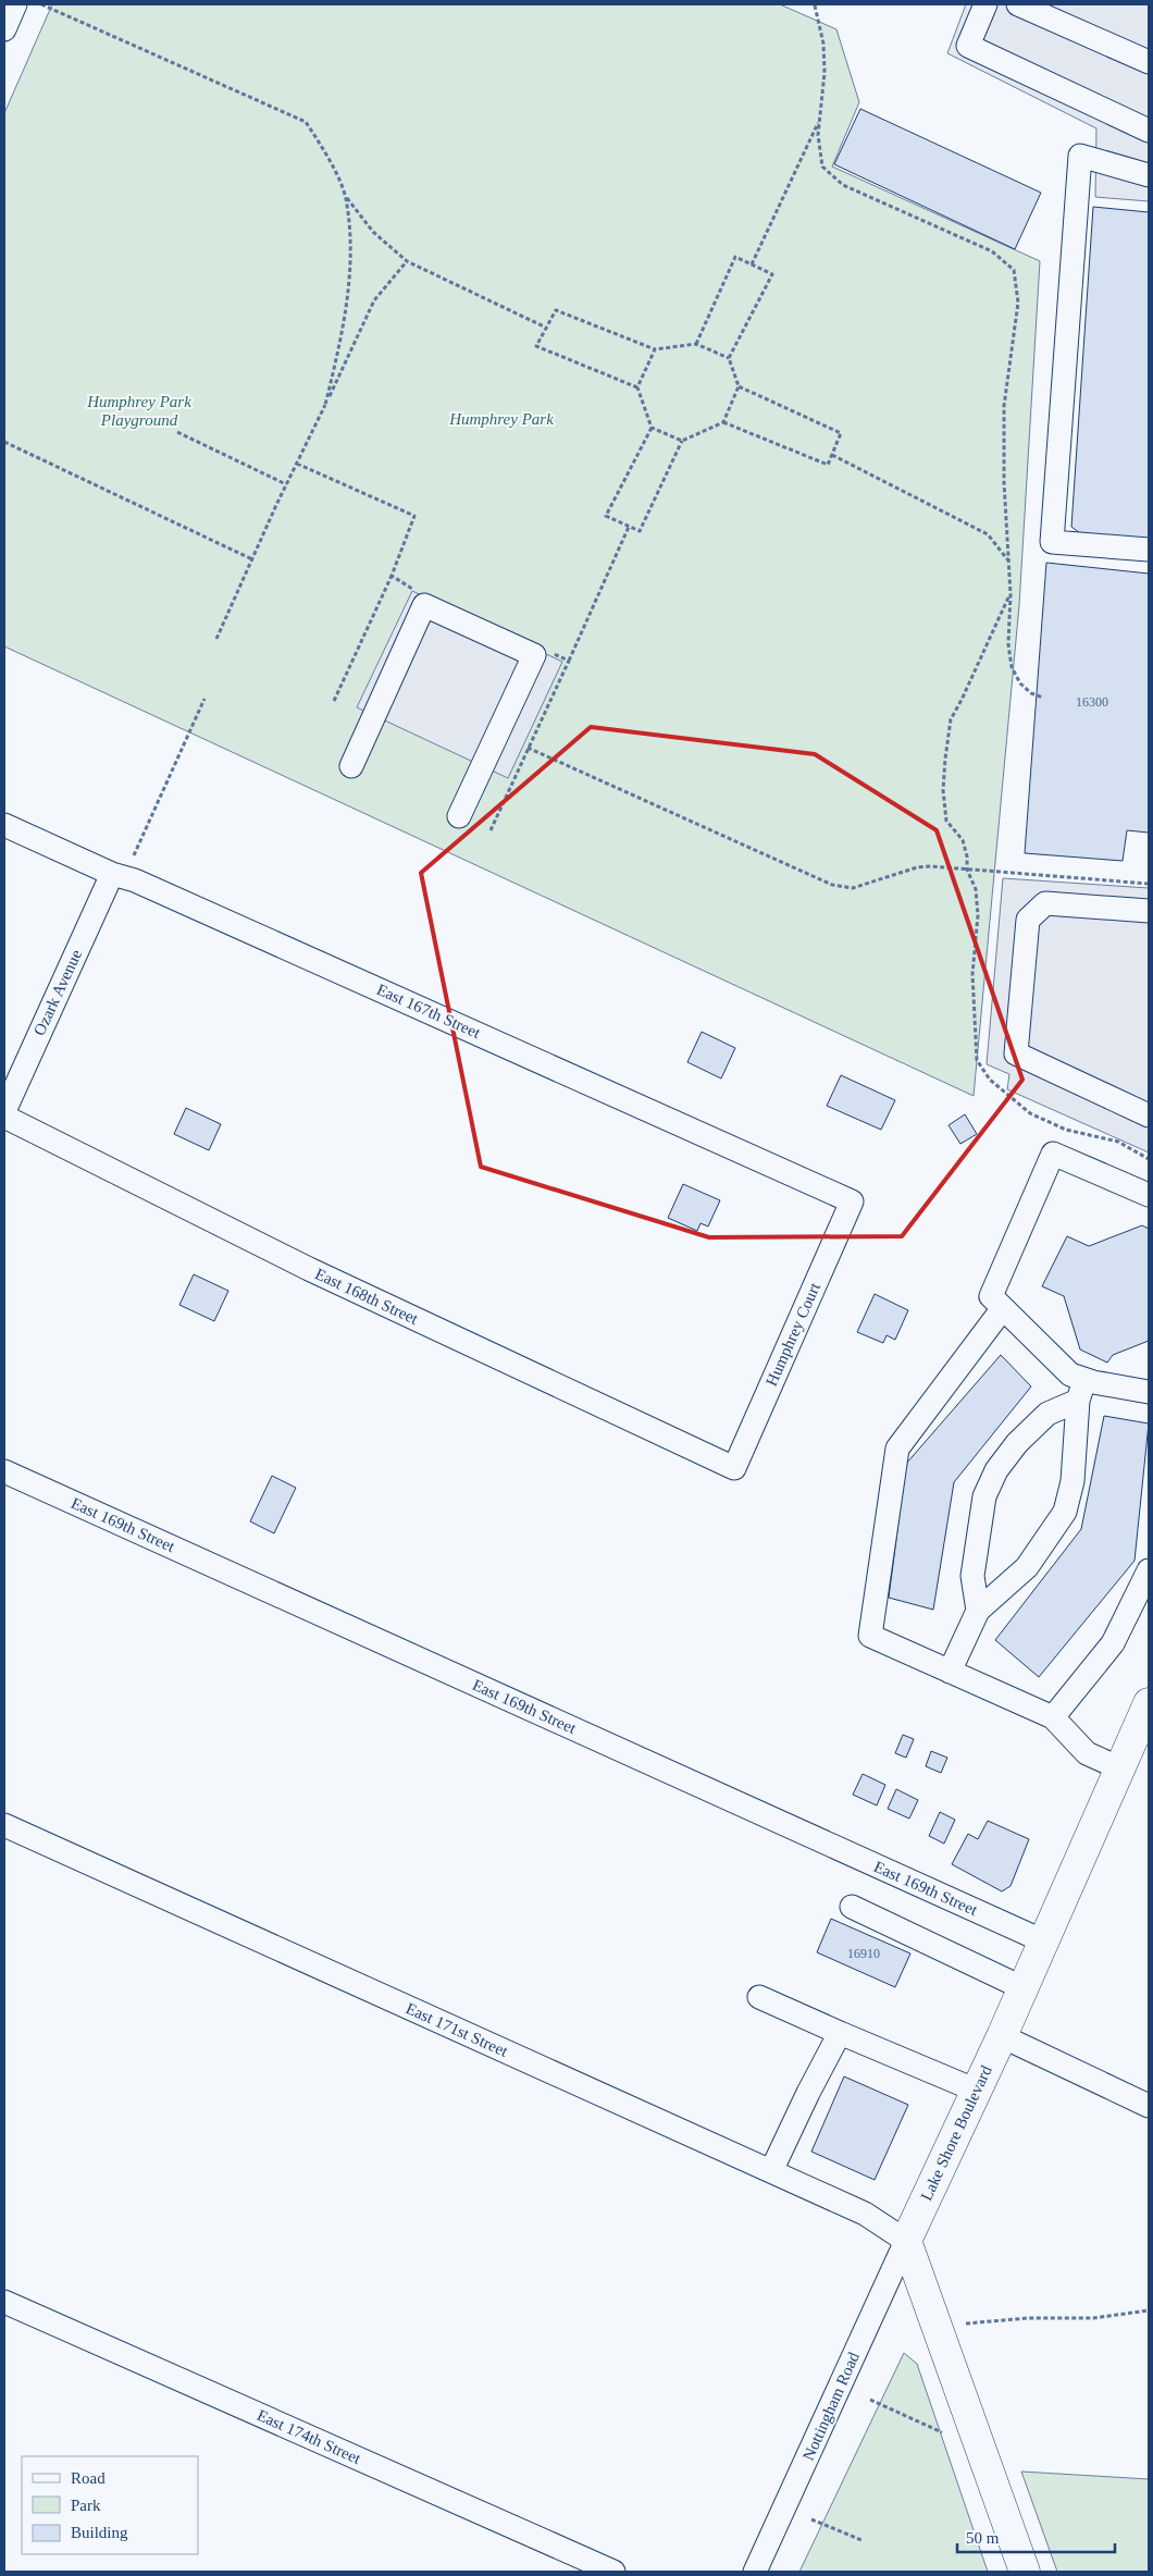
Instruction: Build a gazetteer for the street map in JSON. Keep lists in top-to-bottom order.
{
  "streets": {
    "main road": ["Lake Shore Boulevard"],
    "street": [
      "Ozark Avenue",
      "East 167th Street",
      "East 168th Street",
      "Humphrey Court",
      "East 169th Street",
      "East 171st Street",
      "Nottingham Road",
      "East 174th Street"
    ]
  },
  "crossings": [
    ["Ozark Avenue", "East 167th Street"],
    ["East 167th Street", "Humphrey Court"],
    ["East 168th Street", "Humphrey Court"],
    ["East 169th Street", "Lake Shore Boulevard"],
    ["East 171st Street", "Lake Shore Boulevard"],
    ["East 171st Street", "Nottingham Road"],
    ["Lake Shore Boulevard", "Nottingham Road"]
  ],
  "parks": ["Humphrey Park Playground", "Humphrey Park"],
  "house_numbers": ["16300", "16910"],
  "legend": ["Road", "Park", "Building"],
  "scale_bar": "50 m"
}
